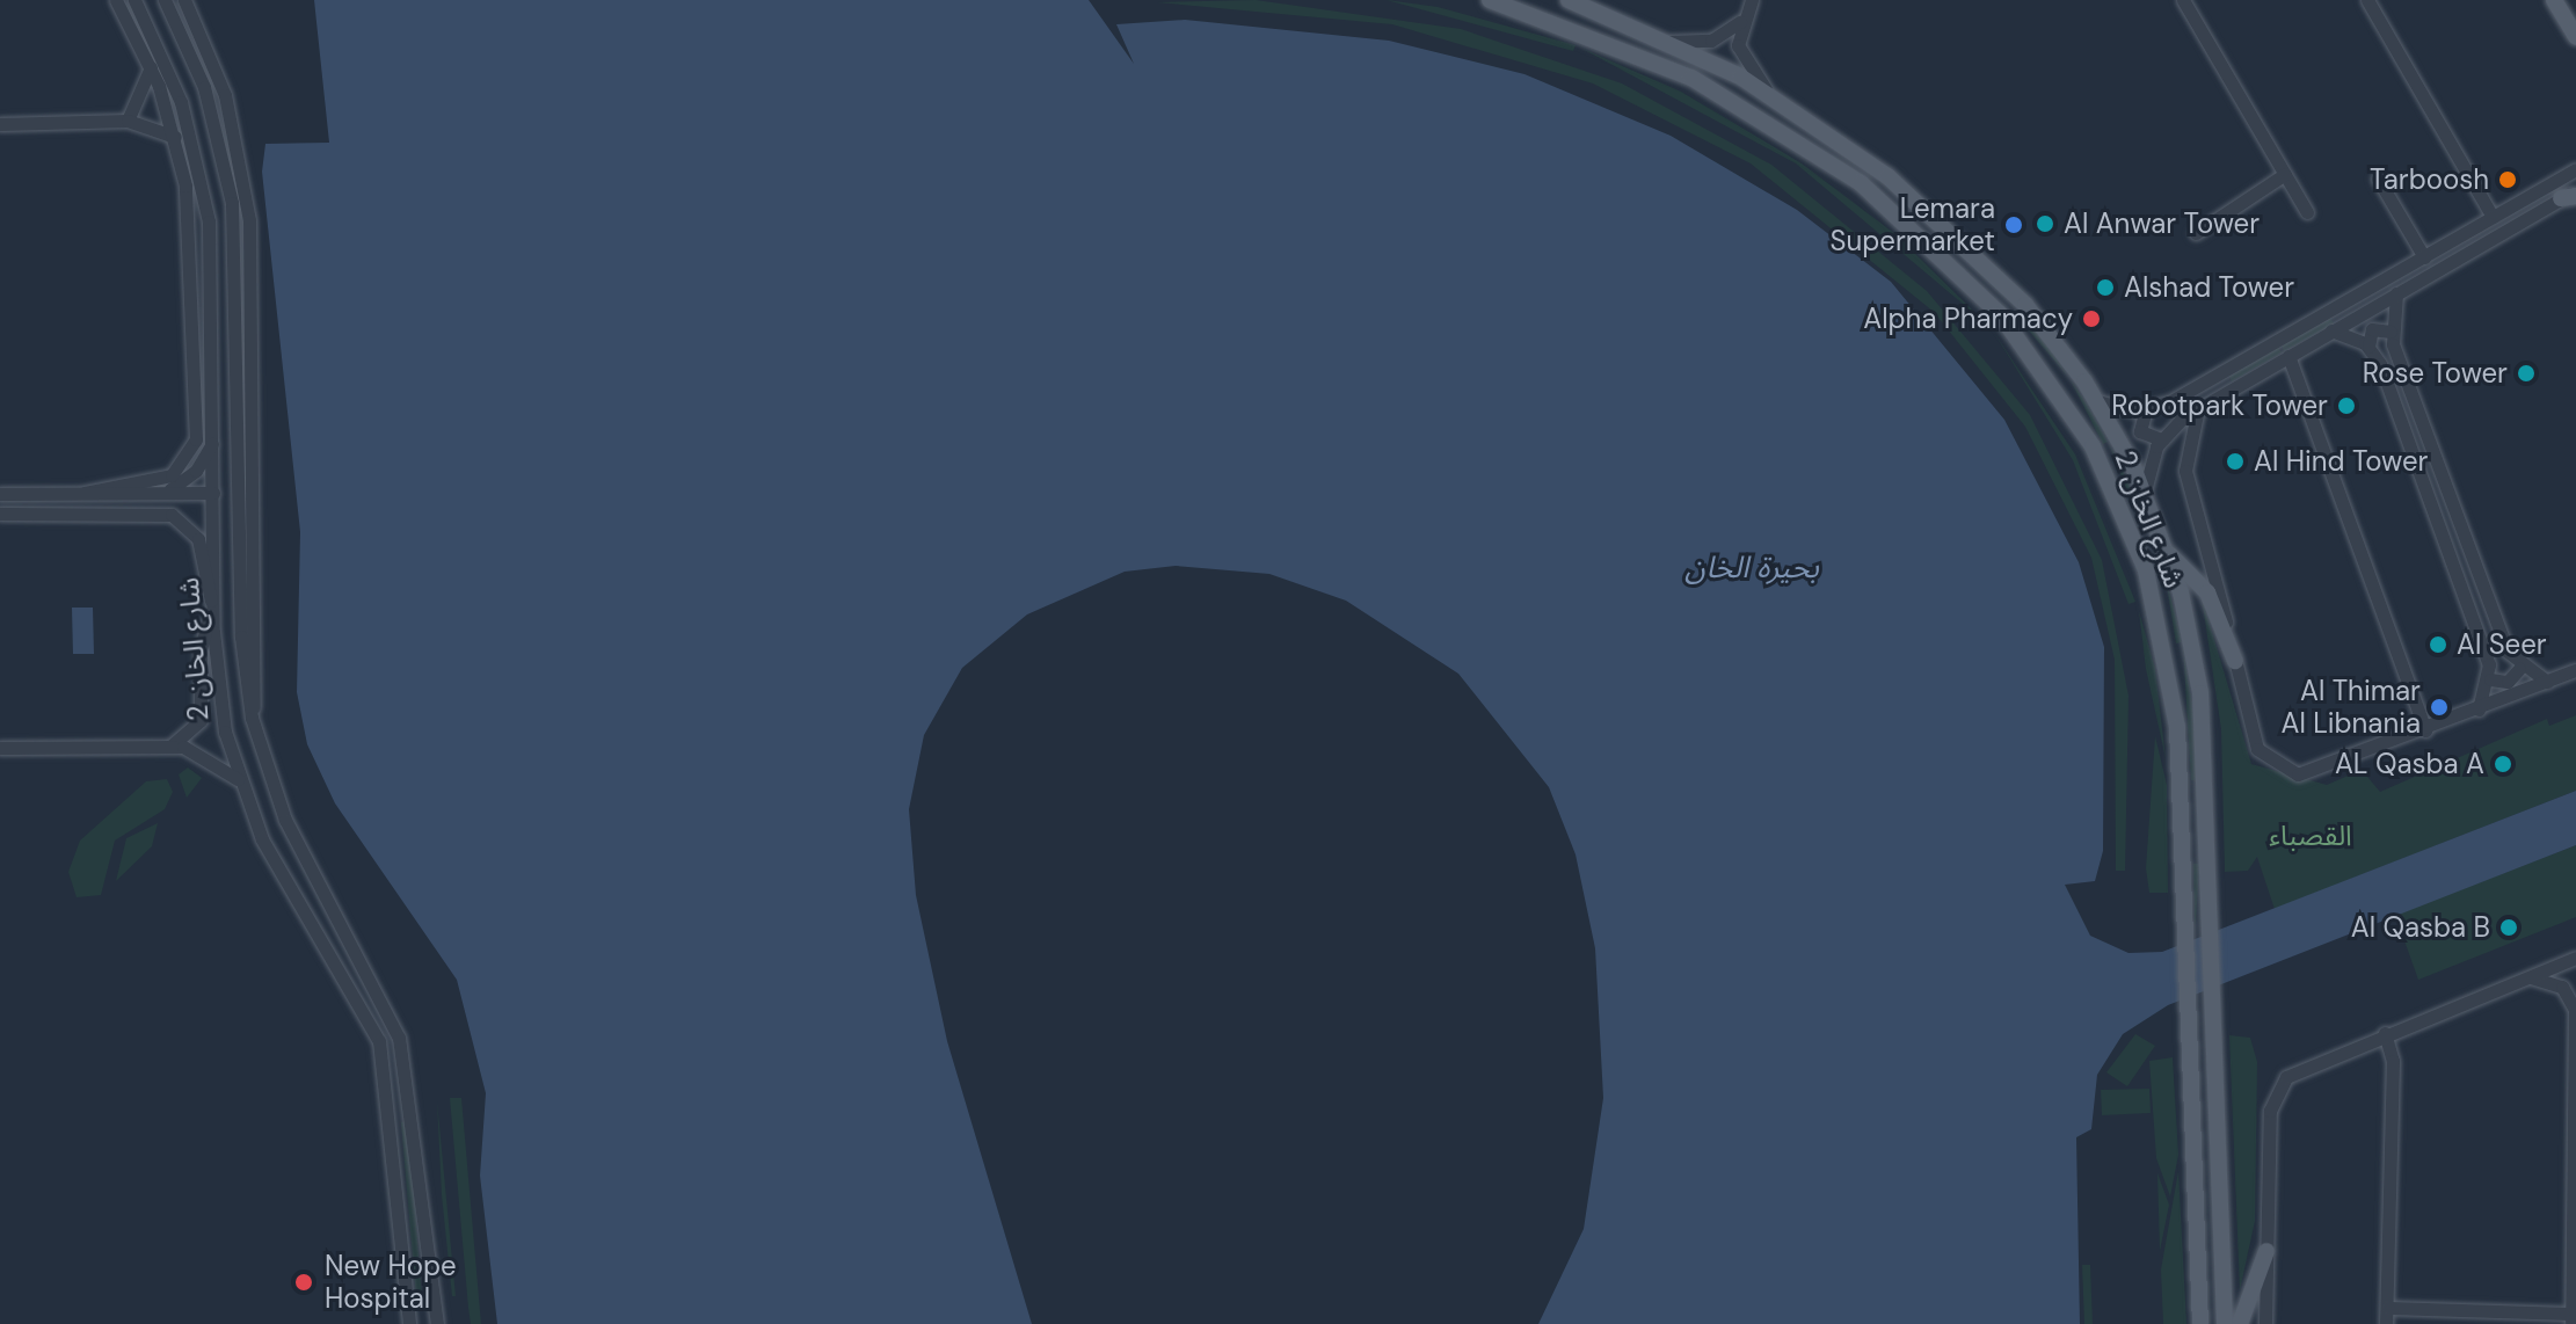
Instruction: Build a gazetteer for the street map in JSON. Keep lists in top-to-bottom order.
{
  "streets": {
    "main road": ["شارع الخان 2"]
  },
  "water": ["بحيرة الخان"],
  "parks": ["القصباء"],
  "places": [
    "Tarboosh",
    "Al Anwar Tower",
    "Lemara Supermarket",
    "Alshad Tower",
    "Alpha Pharmacy",
    "Rose Tower",
    "Robotpark Tower",
    "Al Hind Tower",
    "Al Seer",
    "Al Thimar Al Libnania",
    "AL Qasba A",
    "Al Qasba B",
    "New Hope Hospital"
  ]
}
